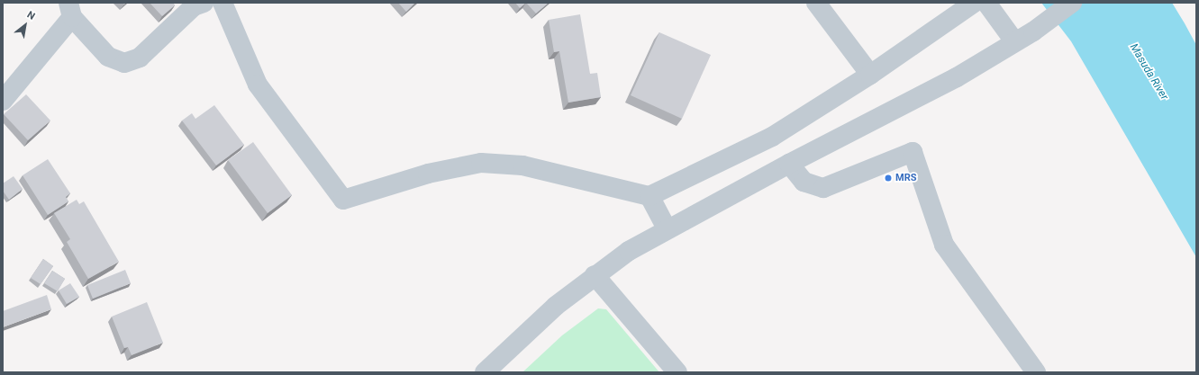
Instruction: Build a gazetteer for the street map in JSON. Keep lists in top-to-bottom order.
{
  "water": ["Masuda River"],
  "places": ["MRS"],
  "north": "top right"
}
